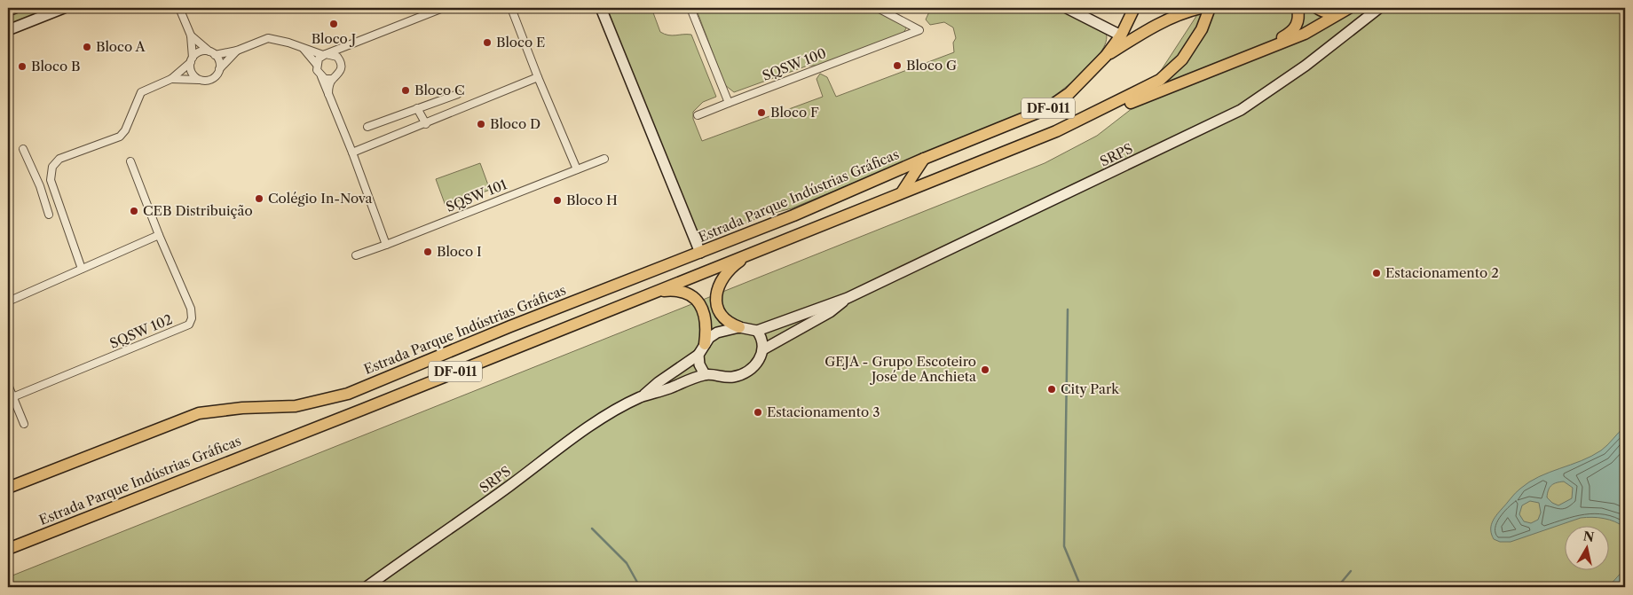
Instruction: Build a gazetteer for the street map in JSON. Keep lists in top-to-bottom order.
{
  "streets": {
    "main road": ["DF-011", "SRPS", "Estrada Parque Indústrias Gráficas"],
    "street": ["SQSW 100", "SQSW 101", "SQSW 102"]
  },
  "places": [
    "Bloco J",
    "Bloco E",
    "Bloco A",
    "Bloco G",
    "Bloco B",
    "Bloco C",
    "Bloco F",
    "Bloco D",
    "Colégio In-Nova",
    "Bloco H",
    "CEB Distribuição",
    "Bloco I",
    "Estacionamento 2",
    "GEJA - Grupo Escoteiro José de Anchieta",
    "City Park",
    "Estacionamento 3"
  ],
  "north": "top"
}
